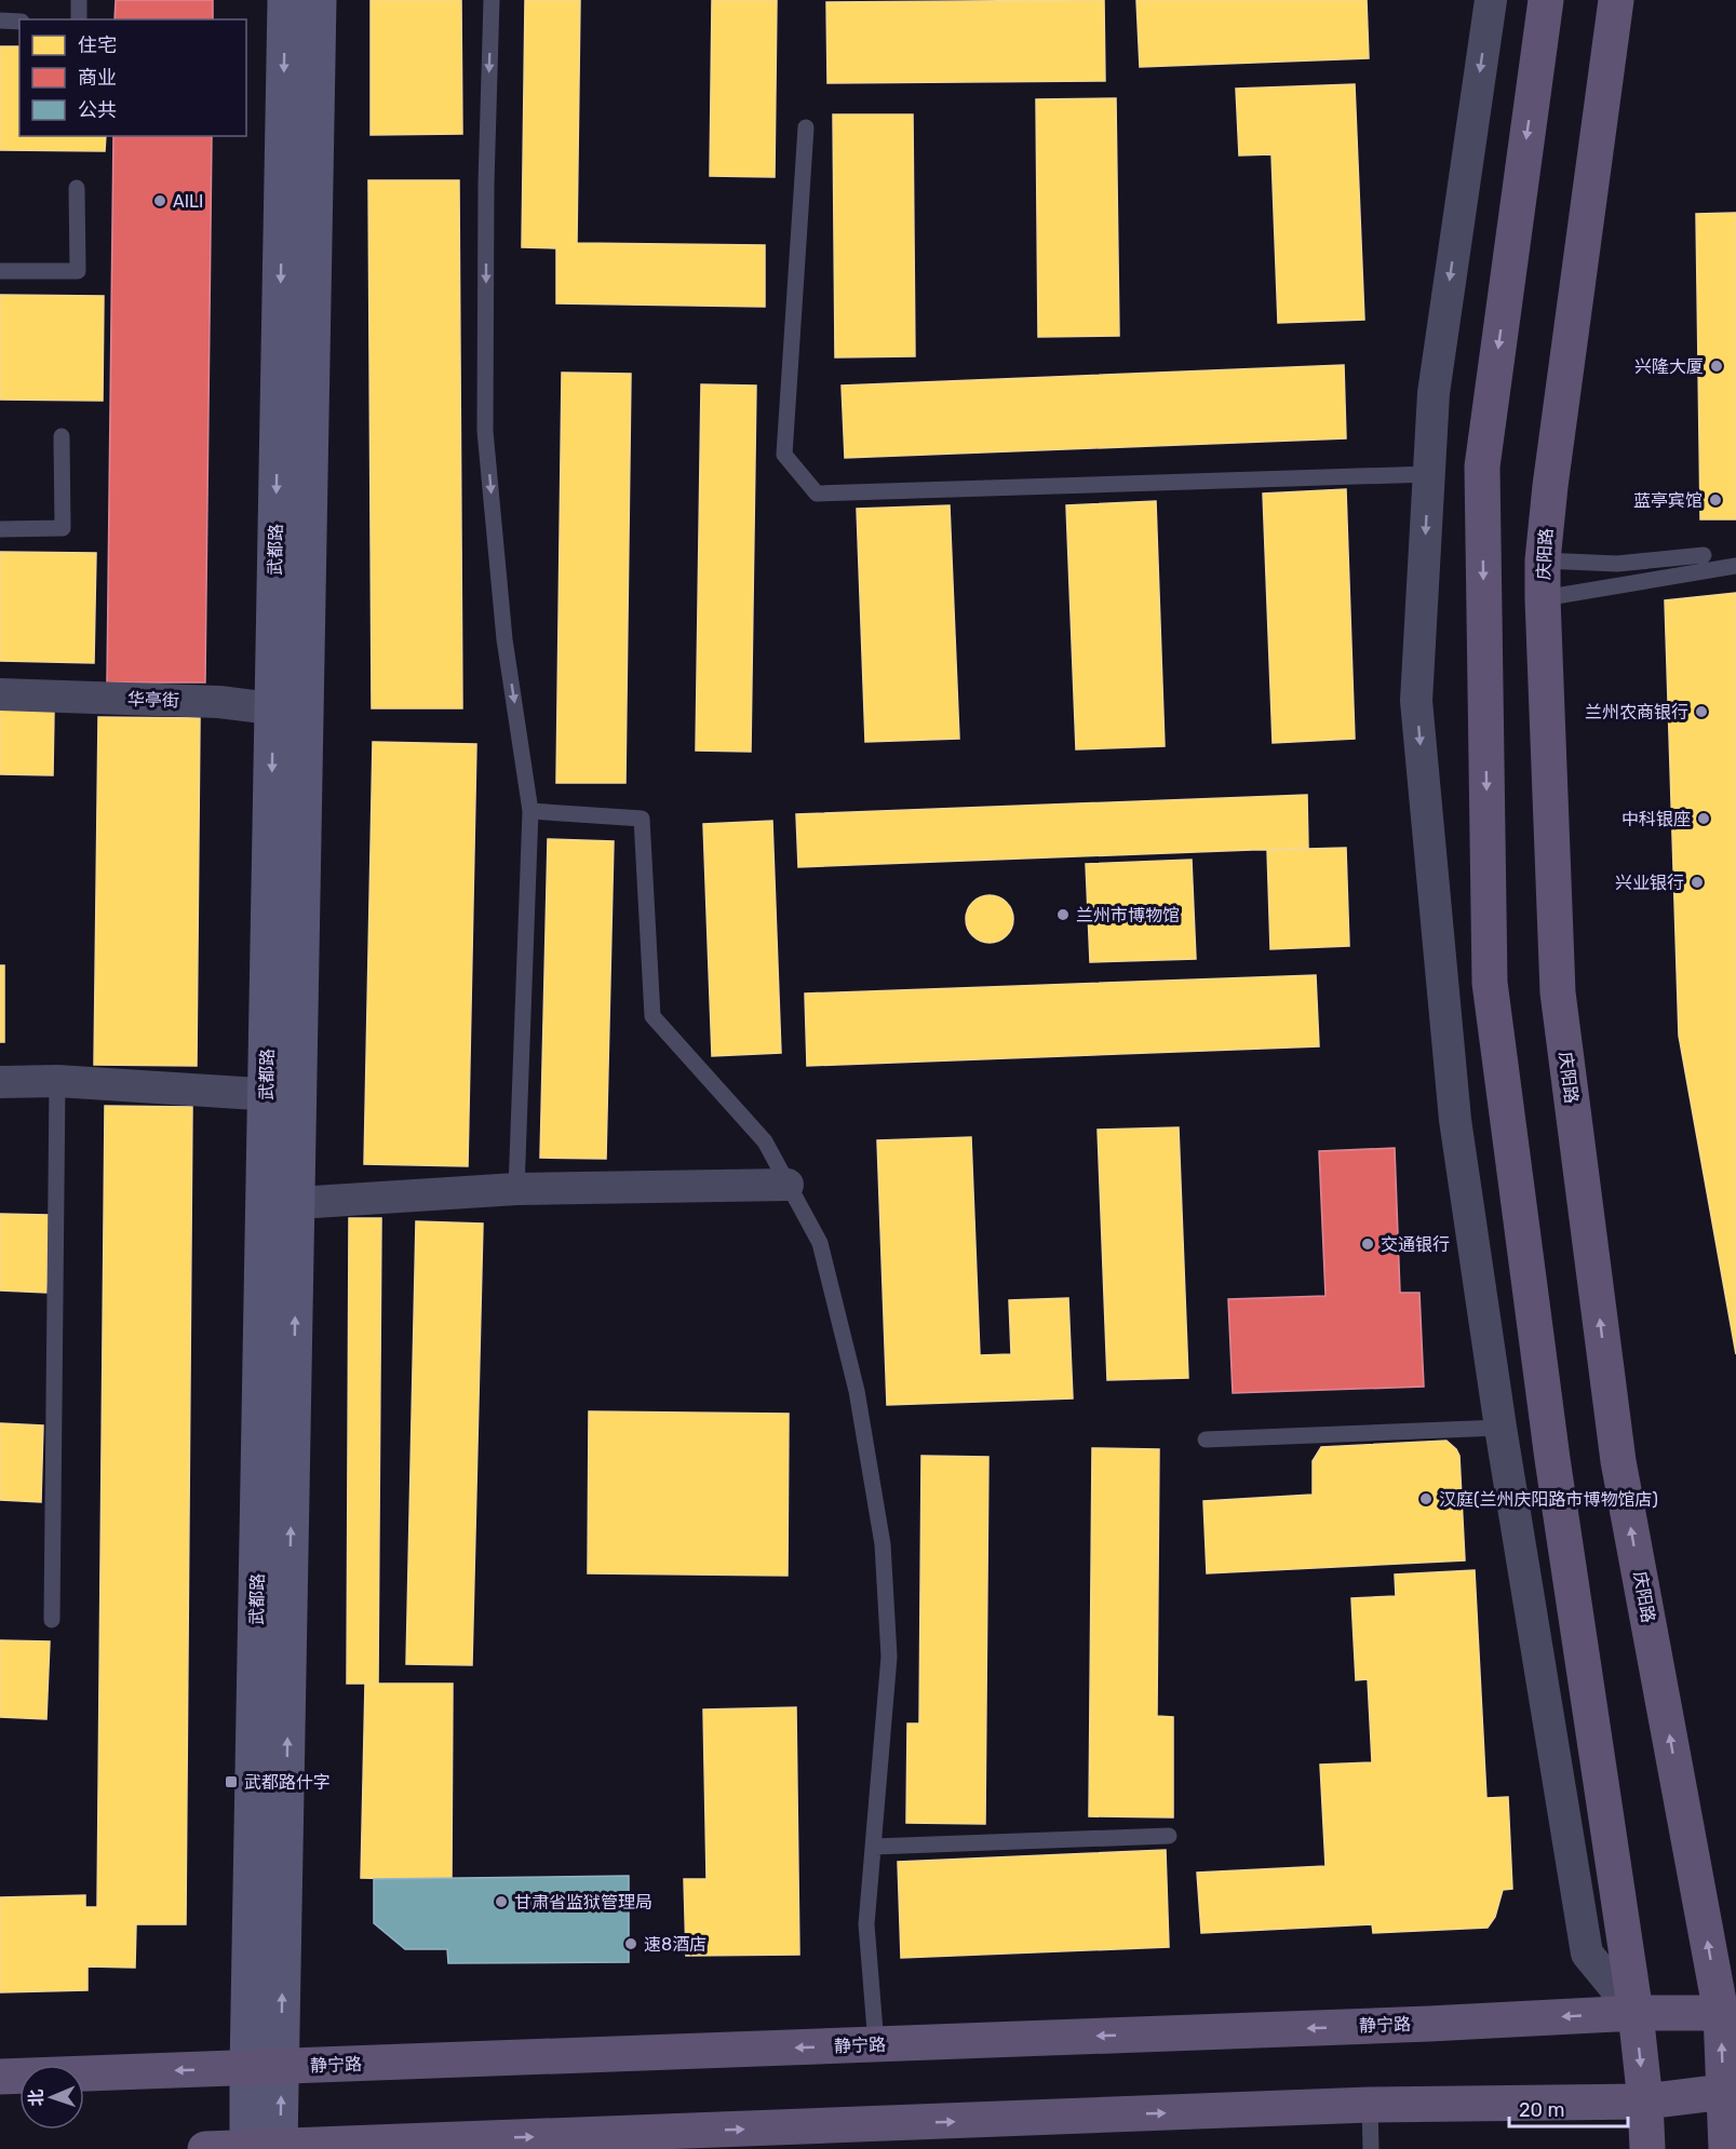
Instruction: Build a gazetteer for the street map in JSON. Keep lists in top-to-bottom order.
{
  "streets": {
    "main road": ["武都路", "庆阳路", "静宁路"],
    "street": ["华亭街"]
  },
  "crossings": [
    ["武都路", "华亭街"],
    ["武都路", "静宁路"],
    ["庆阳路", "静宁路"]
  ],
  "places": {
    "other": [
      "AILI",
      "兴隆大厦",
      "蓝亭宾馆",
      "兰州农商银行",
      "中科银座",
      "兴业银行",
      "兰州市博物馆",
      "交通银行",
      "汉庭(兰州庆阳路市博物馆店)",
      "甘肃省监狱管理局",
      "速8酒店"
    ],
    "transit": ["武都路什字"]
  },
  "legend": ["住宅", "商业", "公共"],
  "scale_bar": "20 m",
  "north": "left"
}
